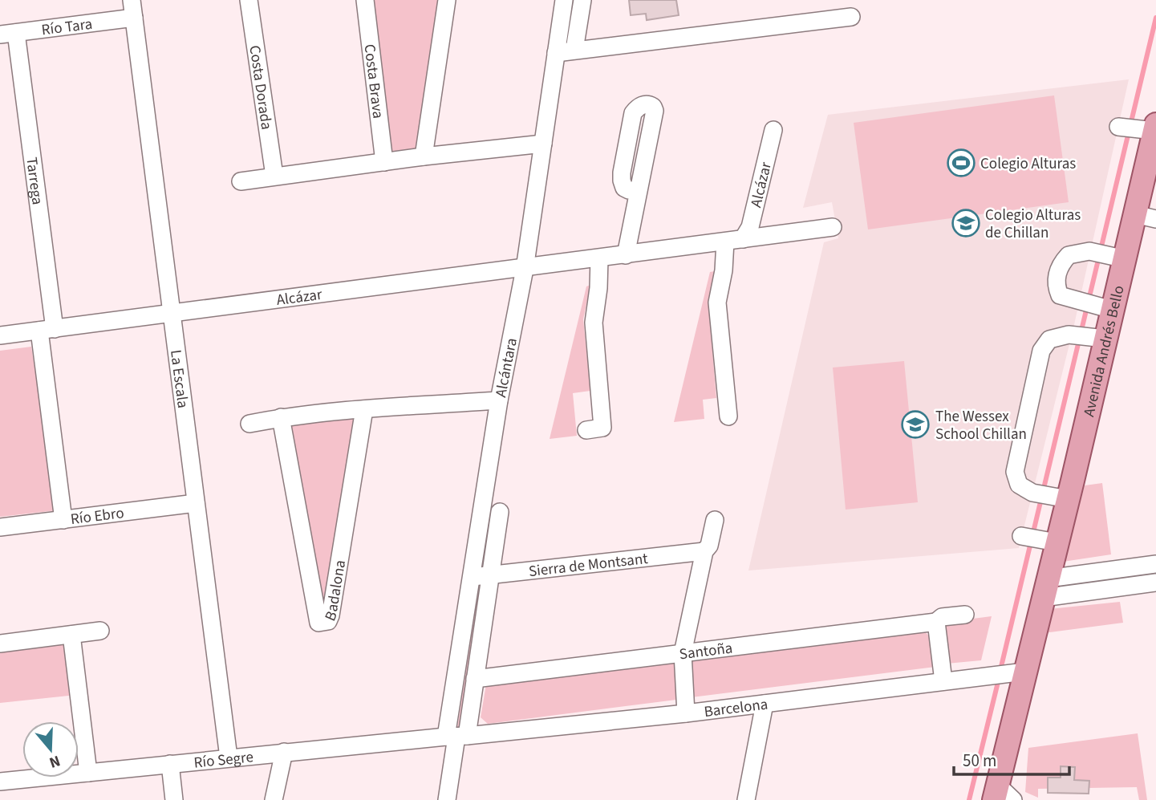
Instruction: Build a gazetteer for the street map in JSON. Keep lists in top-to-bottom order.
{
  "streets": {
    "main road": ["Avenida Andrés Bello"],
    "street": [
      "Río Tara",
      "Costa Brava",
      "Costa Dorada",
      "Tarrega",
      "Alcázar",
      "Alcántara",
      "La Escala",
      "Río Ebro",
      "Sierra de Montsant",
      "Badalona",
      "Santoña",
      "Barcelona",
      "Río Segre"
    ]
  },
  "crossings": [
    ["Río Tara", "Tarrega"],
    ["Río Tara", "La Escala"],
    ["Tarrega", "Alcázar"],
    ["Tarrega", "Río Ebro"],
    ["Alcázar", "Alcántara"],
    ["Alcázar", "La Escala"],
    ["Avenida Andrés Bello", "Barcelona"],
    ["Alcántara", "Sierra de Montsant"],
    ["Alcántara", "Santoña"],
    ["Alcántara", "Barcelona"],
    ["Alcántara", "Río Segre"],
    ["La Escala", "Río Ebro"],
    ["La Escala", "Río Segre"],
    ["Barcelona", "Río Segre"]
  ],
  "places": {
    "sports": ["Colegio Alturas"],
    "school or university": ["Colegio Alturas de Chillan", "The Wessex School Chillan"]
  },
  "scale_bar": "50 m",
  "north": "bottom"
}
